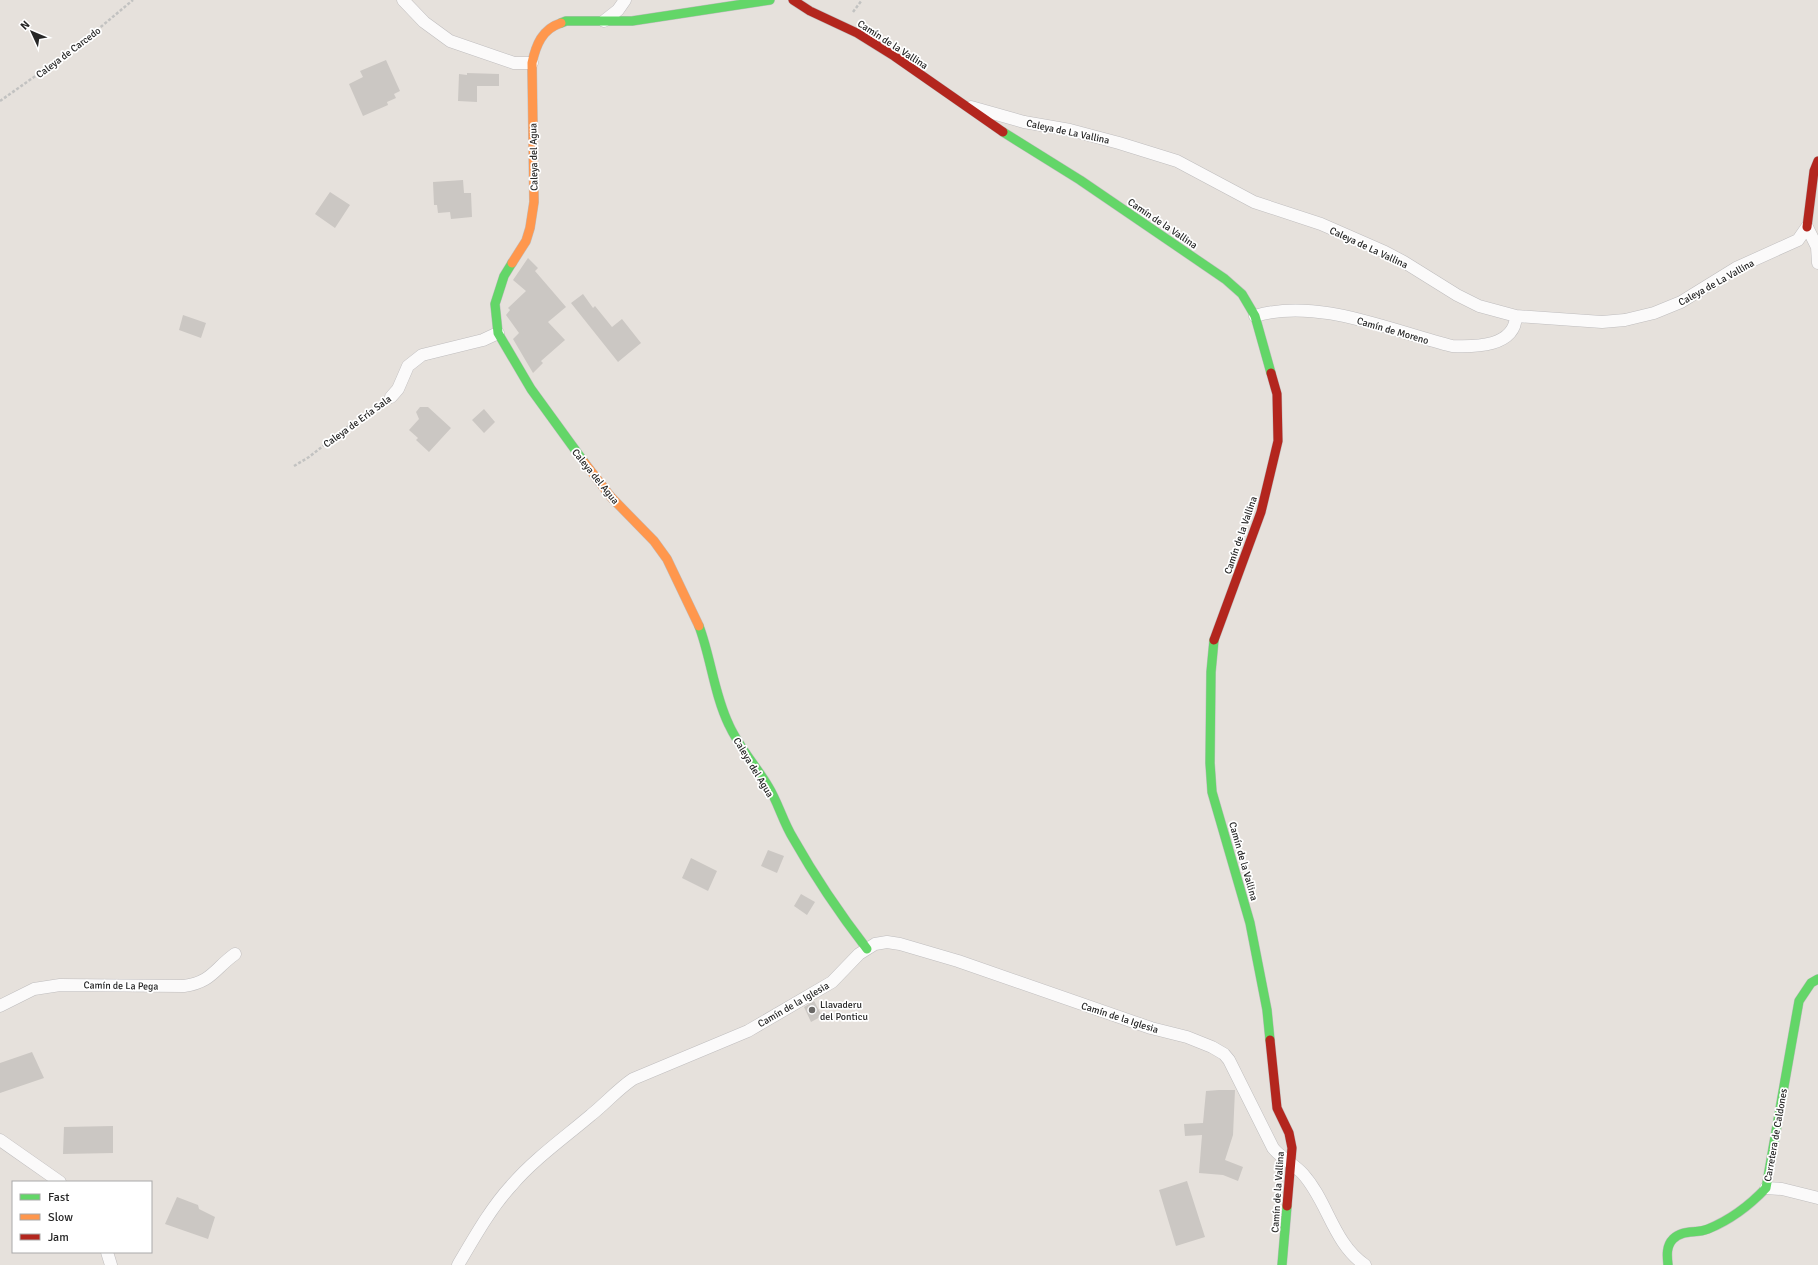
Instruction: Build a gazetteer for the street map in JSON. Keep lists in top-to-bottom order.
{
  "streets": {
    "street": [
      "Camín de la Vallina",
      "Caleya de La Vallina",
      "Caleya del Agua",
      "Camín de Moreno",
      "Caleya de Ería Sala",
      "Camín de La Pega",
      "Camín de la Iglesia",
      "Carretera de Caldones"
    ],
    "path": ["Caleya de Carcedo"]
  },
  "crossings": [
    ["Camín de la Vallina", "Caleya de La Vallina"],
    ["Camín de la Vallina", "Camín de Moreno"],
    ["Camín de la Vallina", "Camín de la Iglesia"],
    ["Caleya de La Vallina", "Camín de Moreno"],
    ["Caleya del Agua", "Caleya de Ería Sala"],
    ["Caleya del Agua", "Camín de la Iglesia"]
  ],
  "places": ["Llavaderu del Ponticu"],
  "legend": ["Fast", "Slow", "Jam"],
  "north": "top left"
}
